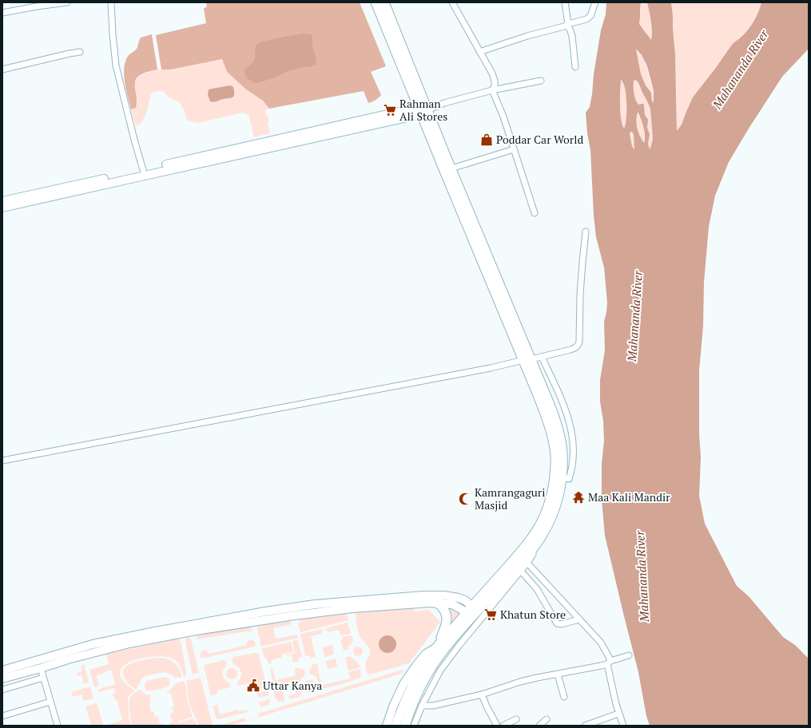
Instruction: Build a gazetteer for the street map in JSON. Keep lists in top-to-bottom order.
{
  "water": ["Mahananda River"],
  "places": {
    "supermarket": ["Rahman Ali Stores", "Khatun Store"],
    "shop": ["Poddar Car World"],
    "temple": ["Maa Kali Mandir"],
    "mosque": ["Kamrangaguri Masjid"],
    "public building": ["Uttar Kanya"]
  }
}
